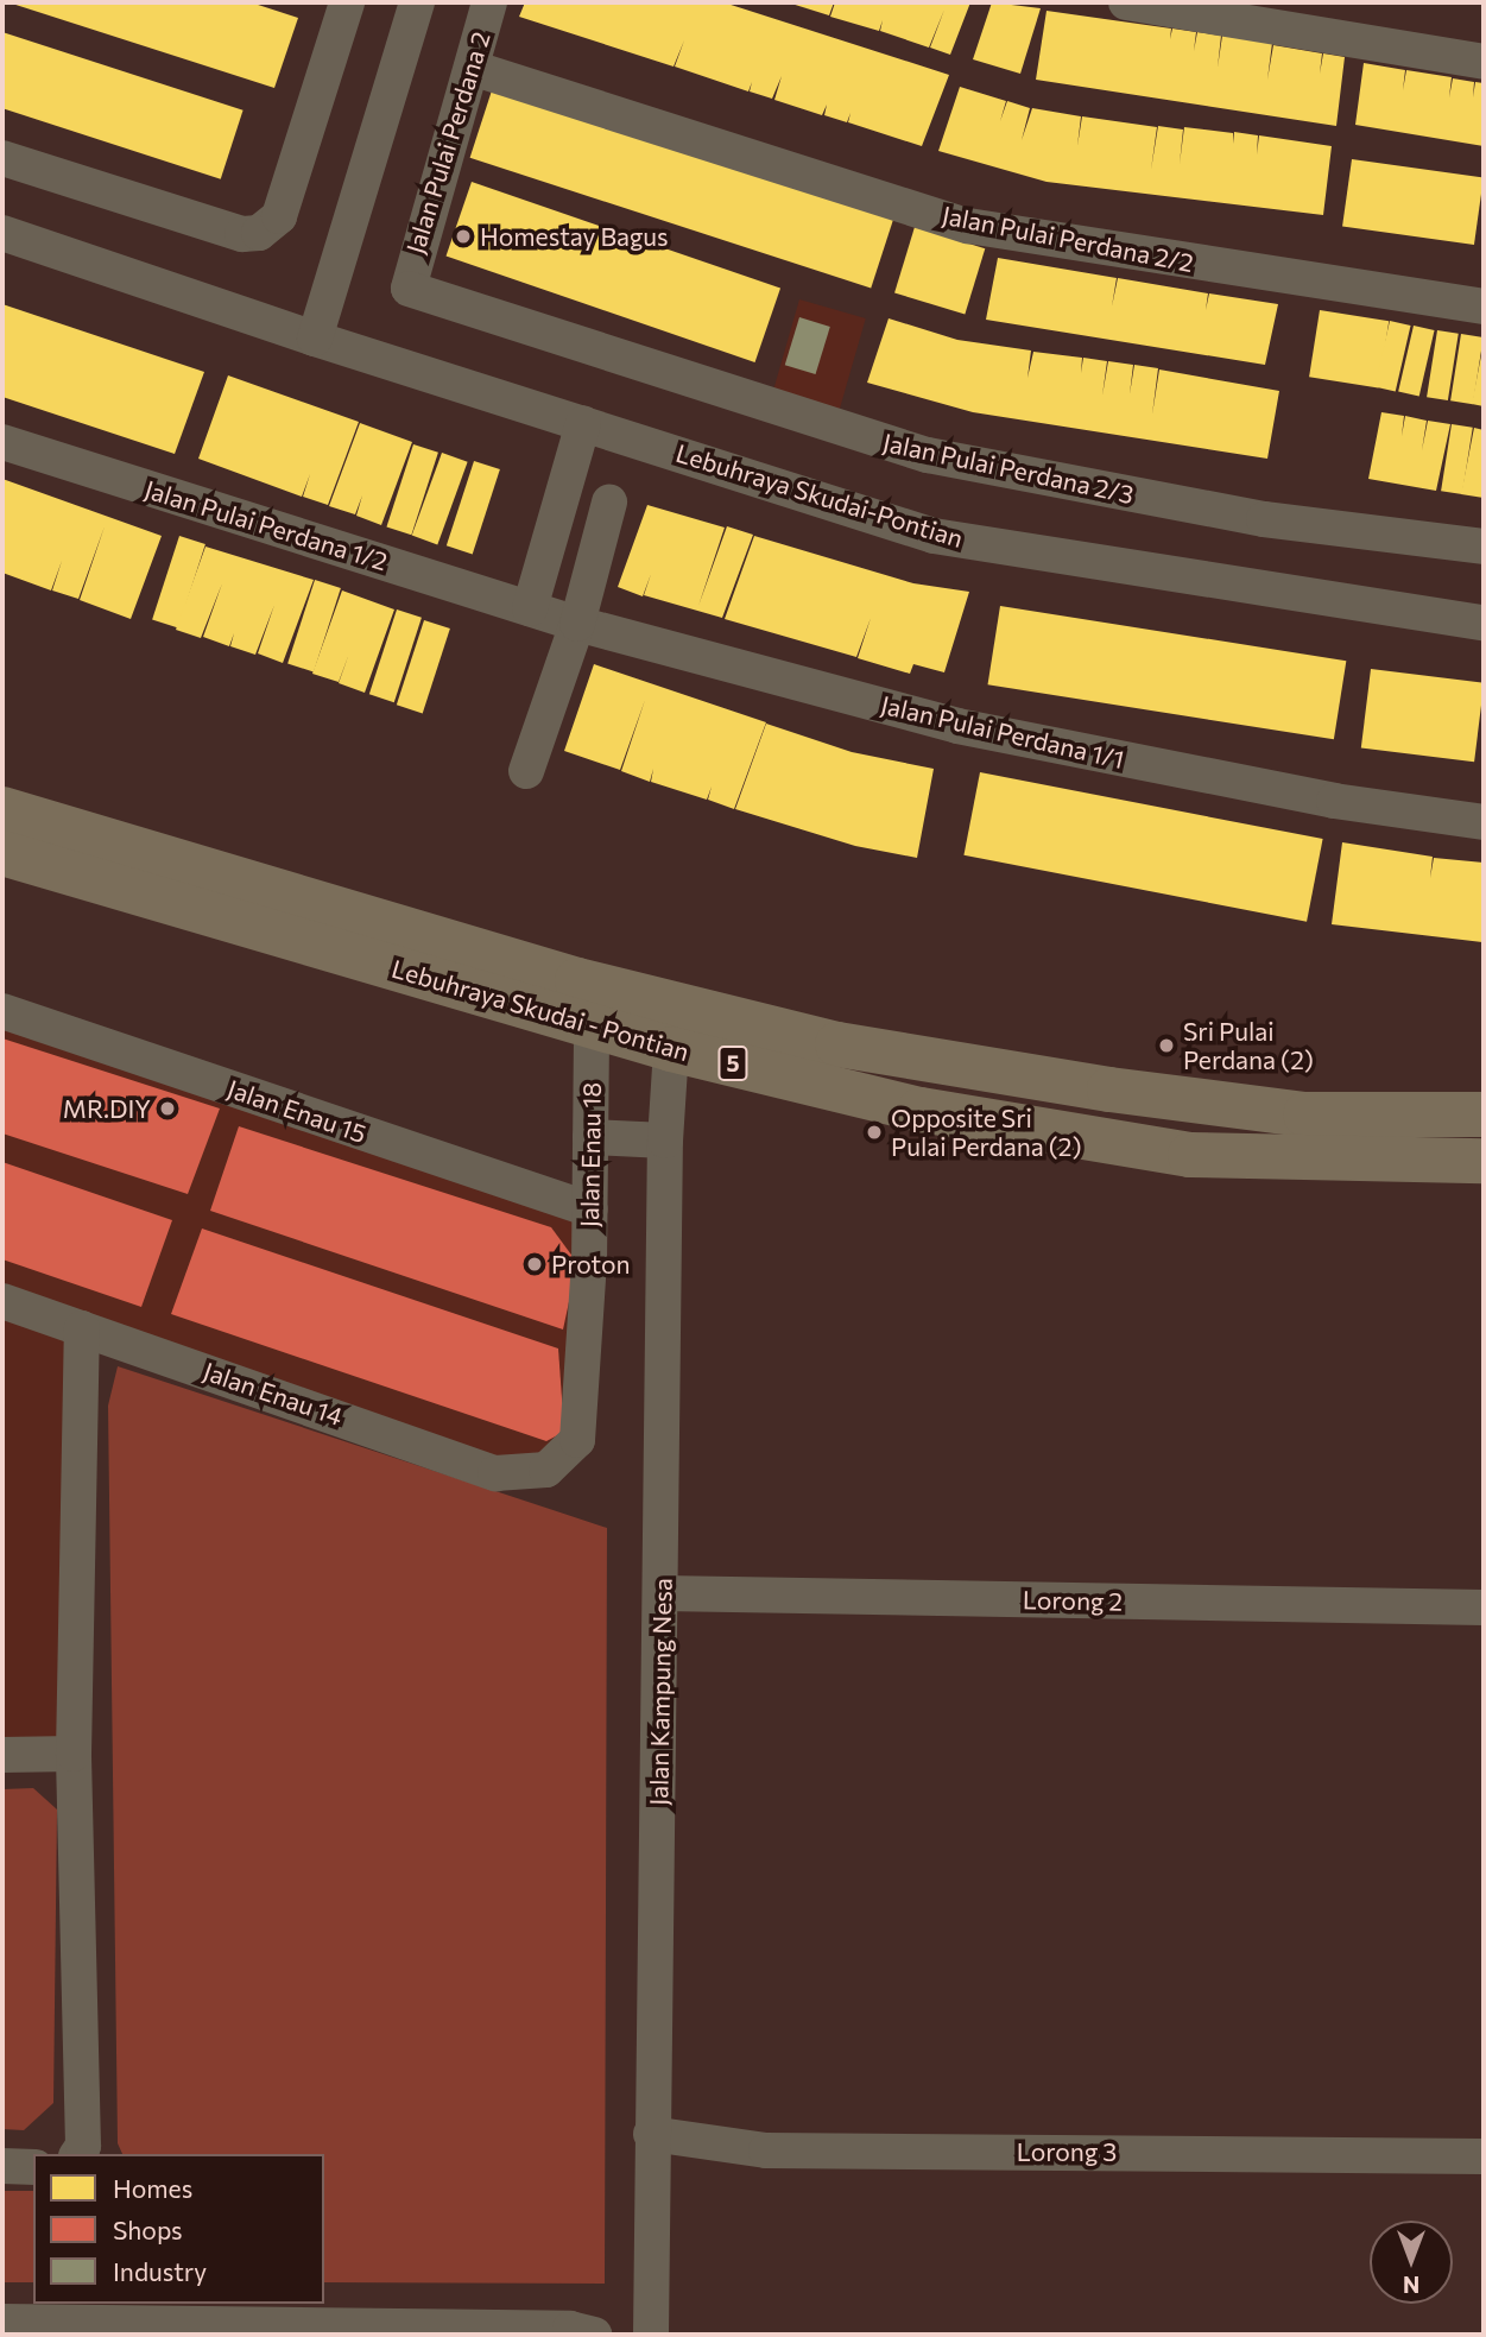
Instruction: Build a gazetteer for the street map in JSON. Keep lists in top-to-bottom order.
{
  "streets": {
    "highway": ["Lebuhraya Skudai - Pontian", "5"],
    "street": [
      "Jalan Pulai Perdana 2",
      "Jalan Pulai Perdana 2/2",
      "Jalan Pulai Perdana 2/3",
      "Lebuhraya Skudai-Pontian",
      "Jalan Pulai Perdana 1/2",
      "Jalan Pulai Perdana 1/1",
      "Jalan Enau 15",
      "Jalan Enau 18",
      "Jalan Enau 14",
      "Lorong 2",
      "Jalan Kampung Nesa",
      "Lorong 3"
    ]
  },
  "crossings": [
    ["Jalan Pulai Perdana 2", "Jalan Pulai Perdana 2/2"],
    ["Jalan Pulai Perdana 2", "Jalan Pulai Perdana 2/3"],
    ["Jalan Pulai Perdana 1/2", "Jalan Pulai Perdana 1/1"],
    ["Lebuhraya Skudai - Pontian", "Jalan Enau 18"],
    ["Lebuhraya Skudai - Pontian", "Jalan Kampung Nesa"],
    ["Jalan Enau 15", "Jalan Enau 18"],
    ["Jalan Enau 18", "Jalan Enau 14"],
    ["Lorong 2", "Jalan Kampung Nesa"],
    ["Jalan Kampung Nesa", "Lorong 3"]
  ],
  "places": [
    "Homestay Bagus",
    "Sri Pulai Perdana (2)",
    "MR.DIY",
    "Opposite Sri Pulai Perdana (2)",
    "Proton"
  ],
  "legend": ["Homes", "Shops", "Industry"],
  "north": "bottom"
}
